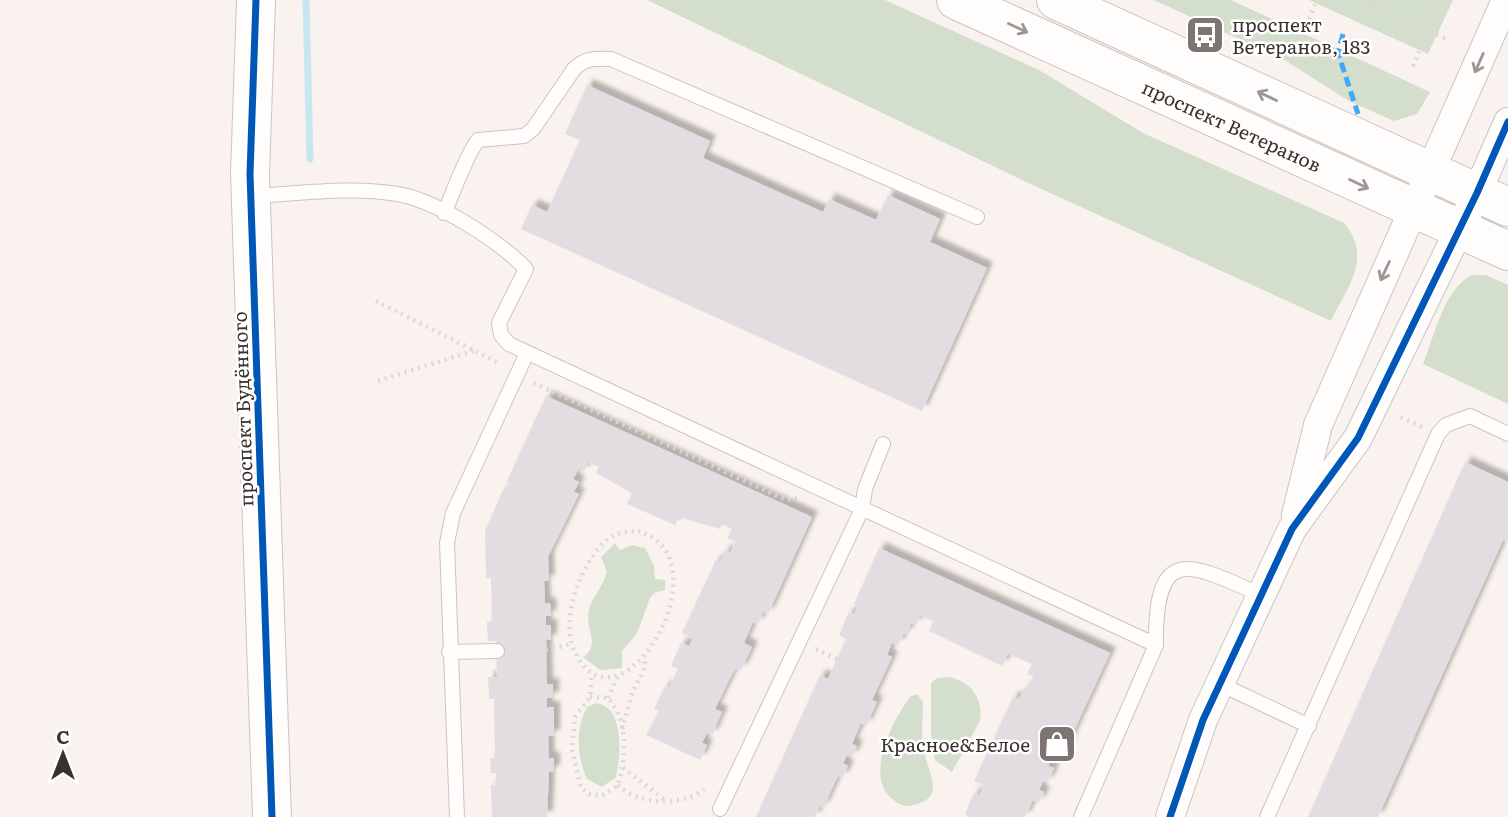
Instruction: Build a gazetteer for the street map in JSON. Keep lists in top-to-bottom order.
{
  "streets": {
    "main road": ["проспект Ветеранов", "проспект Будённого"]
  },
  "places": {
    "bus stop": ["проспект Ветеранов, 183"],
    "shop": ["Красное&Белое"]
  },
  "north": "top"
}
